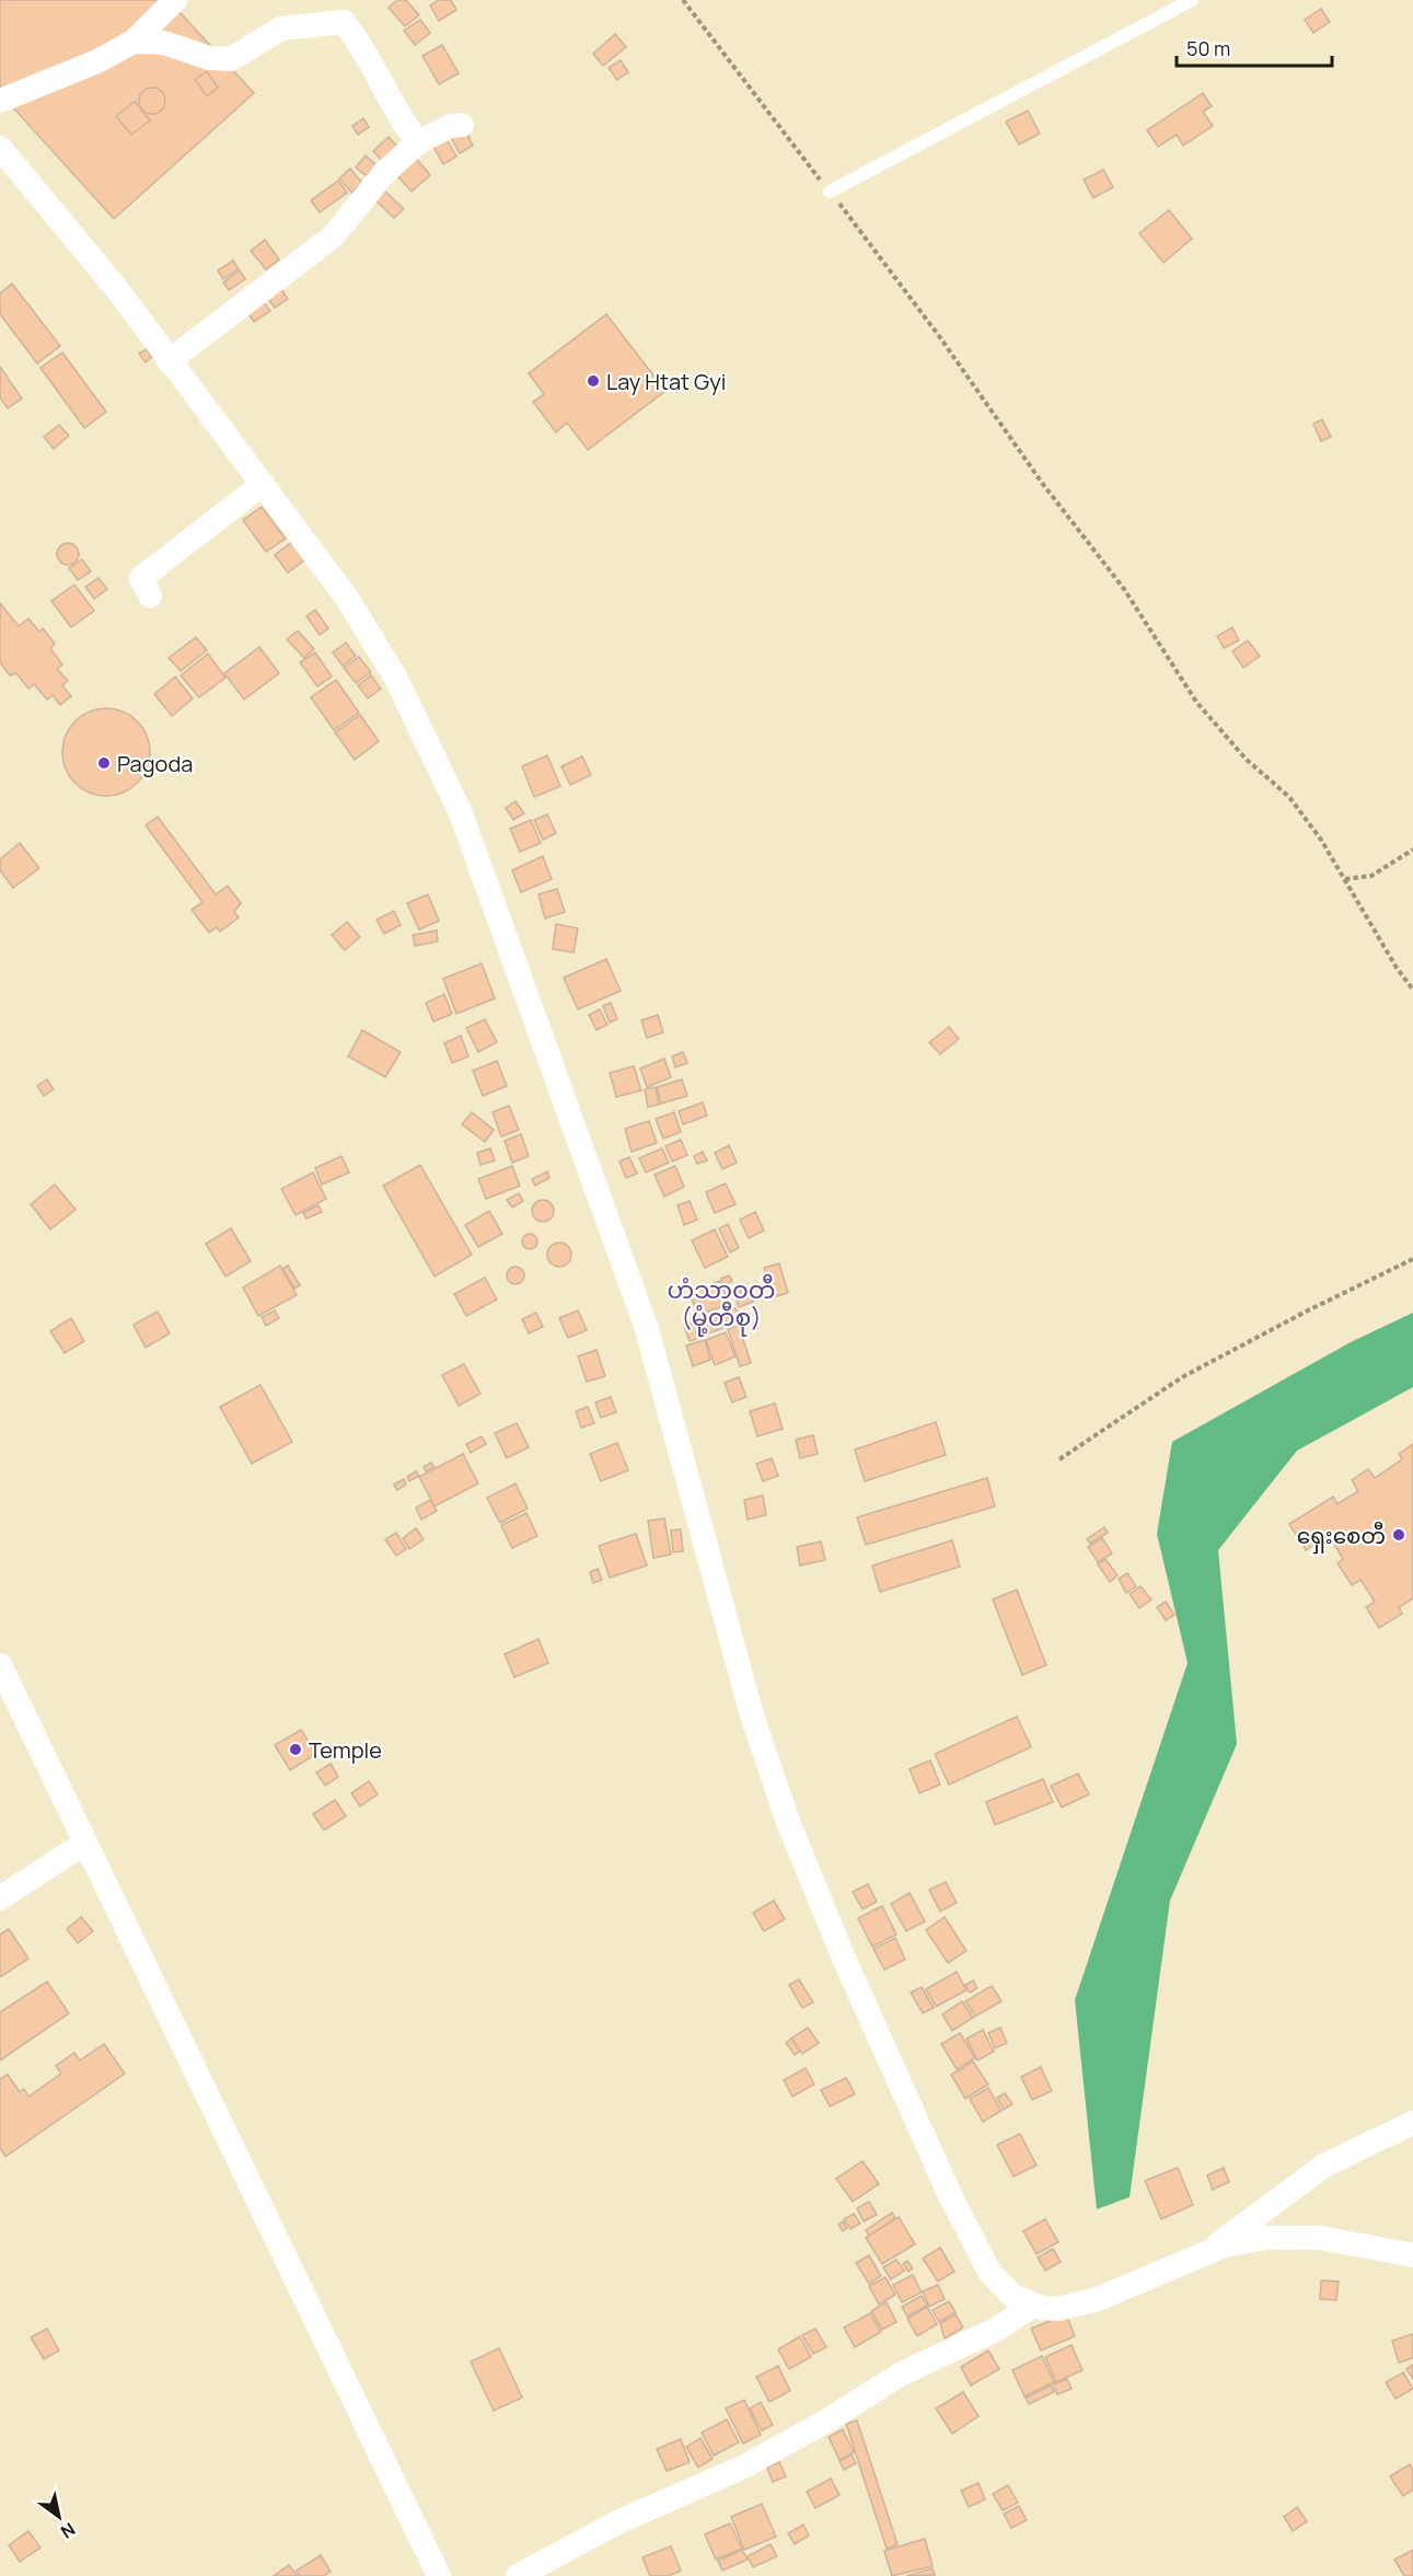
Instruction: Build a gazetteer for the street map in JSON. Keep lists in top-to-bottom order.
{
  "districts": ["ဟံသာဝတီ (မုံ့တီစု)"],
  "places": [
    "Lay Htat Gyi",
    "Pagoda",
    "ရှေးစေတီ",
    "Temple"
  ],
  "scale_bar": "50 m",
  "north": "bottom right"
}
